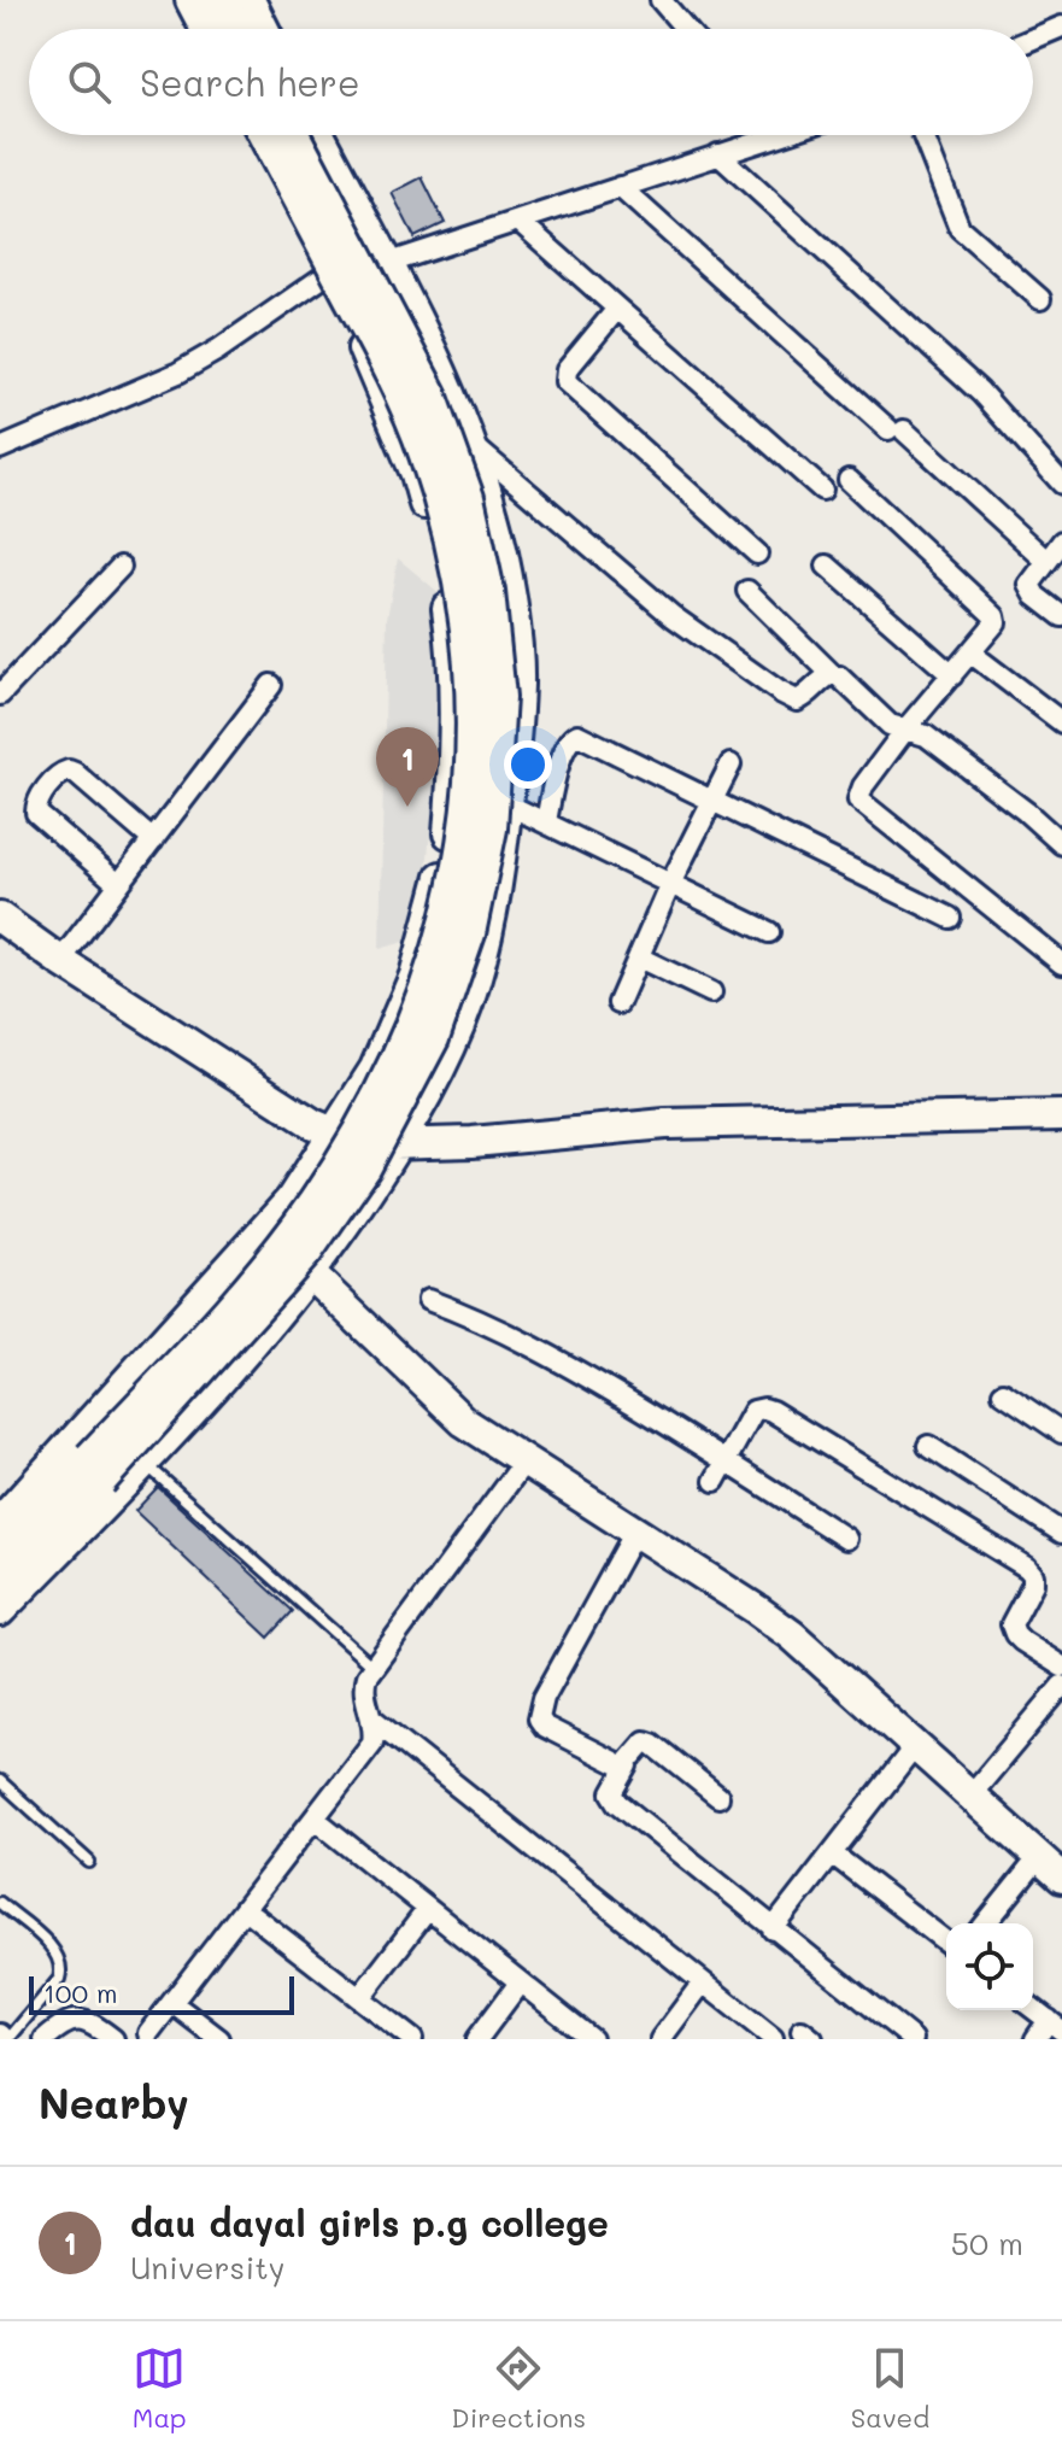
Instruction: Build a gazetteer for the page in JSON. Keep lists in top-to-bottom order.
{
  "scale_bar": "100 m",
  "page": {
    "search": "Search here",
    "pins": "1",
    "scale": "100 m",
    "heading": "Nearby",
    "list": [
      {
        "mark": "1",
        "name": "dau dayal girls p.g college",
        "note": "University",
        "value": "50 m"
      }
    ],
    "nav": ["Map", "Directions", "Saved"]
  }
}
